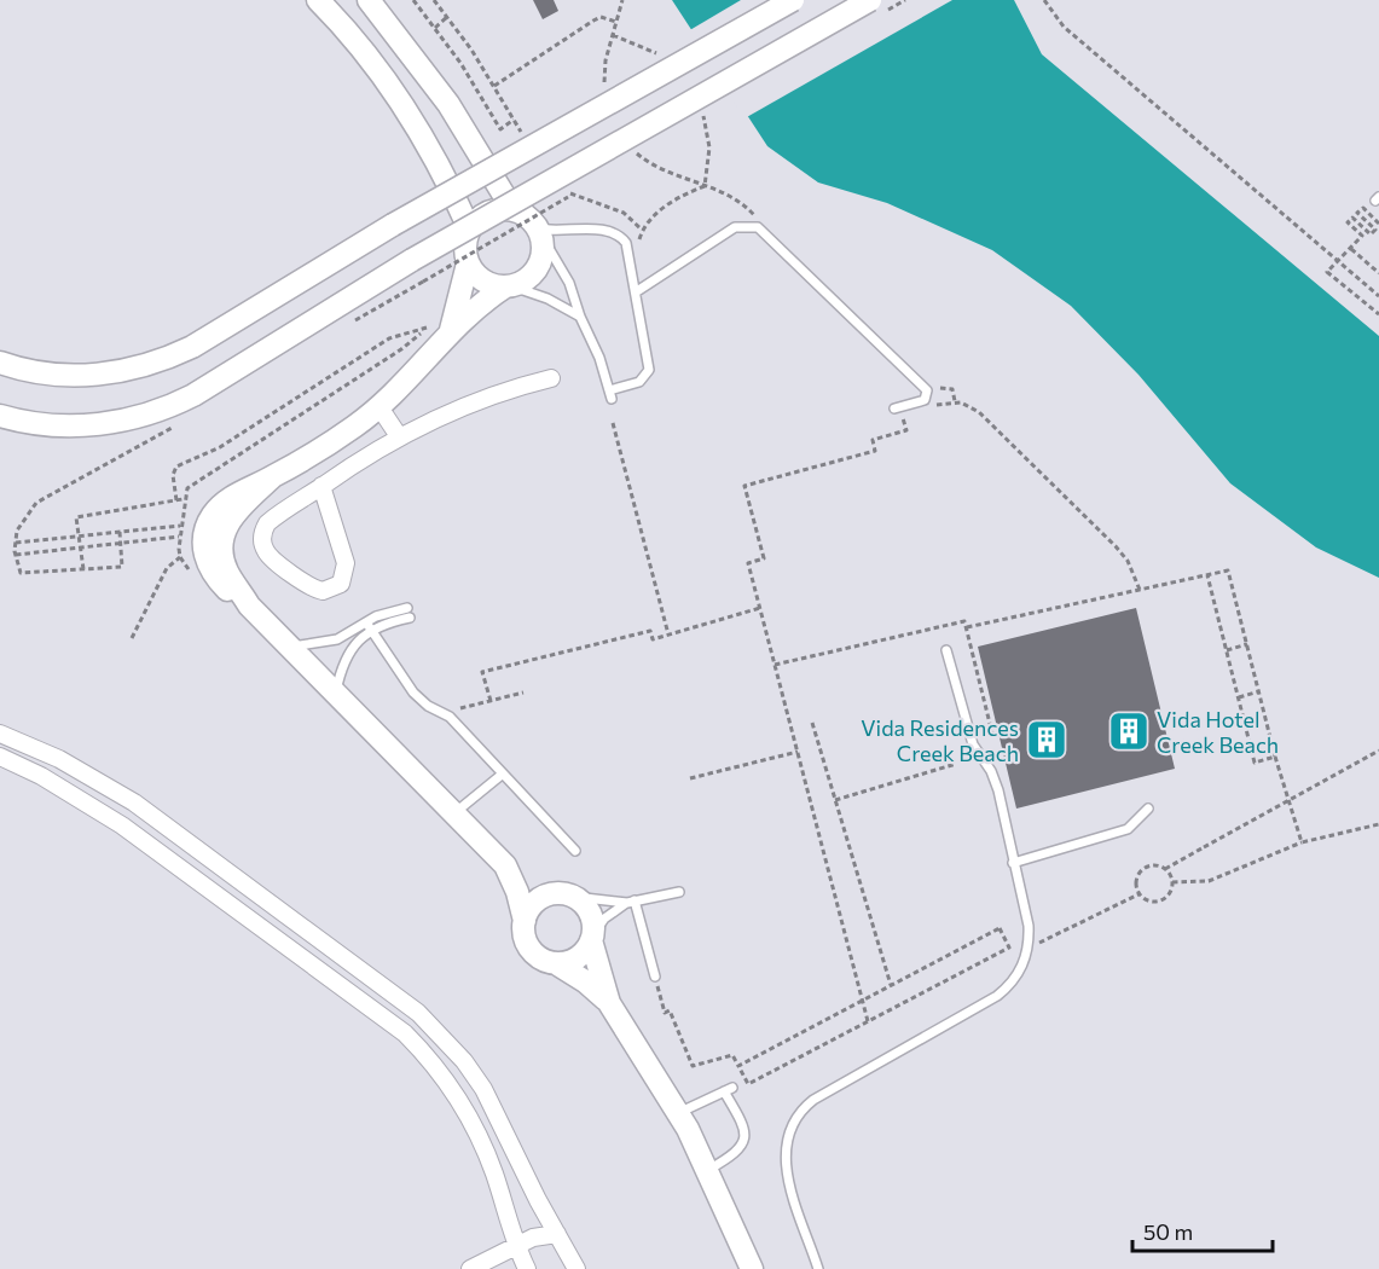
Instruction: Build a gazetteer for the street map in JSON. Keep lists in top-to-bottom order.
{
  "places": {
    "building": ["Vida Hotel Creek Beach", "Vida Residences Creek Beach"]
  },
  "scale_bar": "50 m"
}
